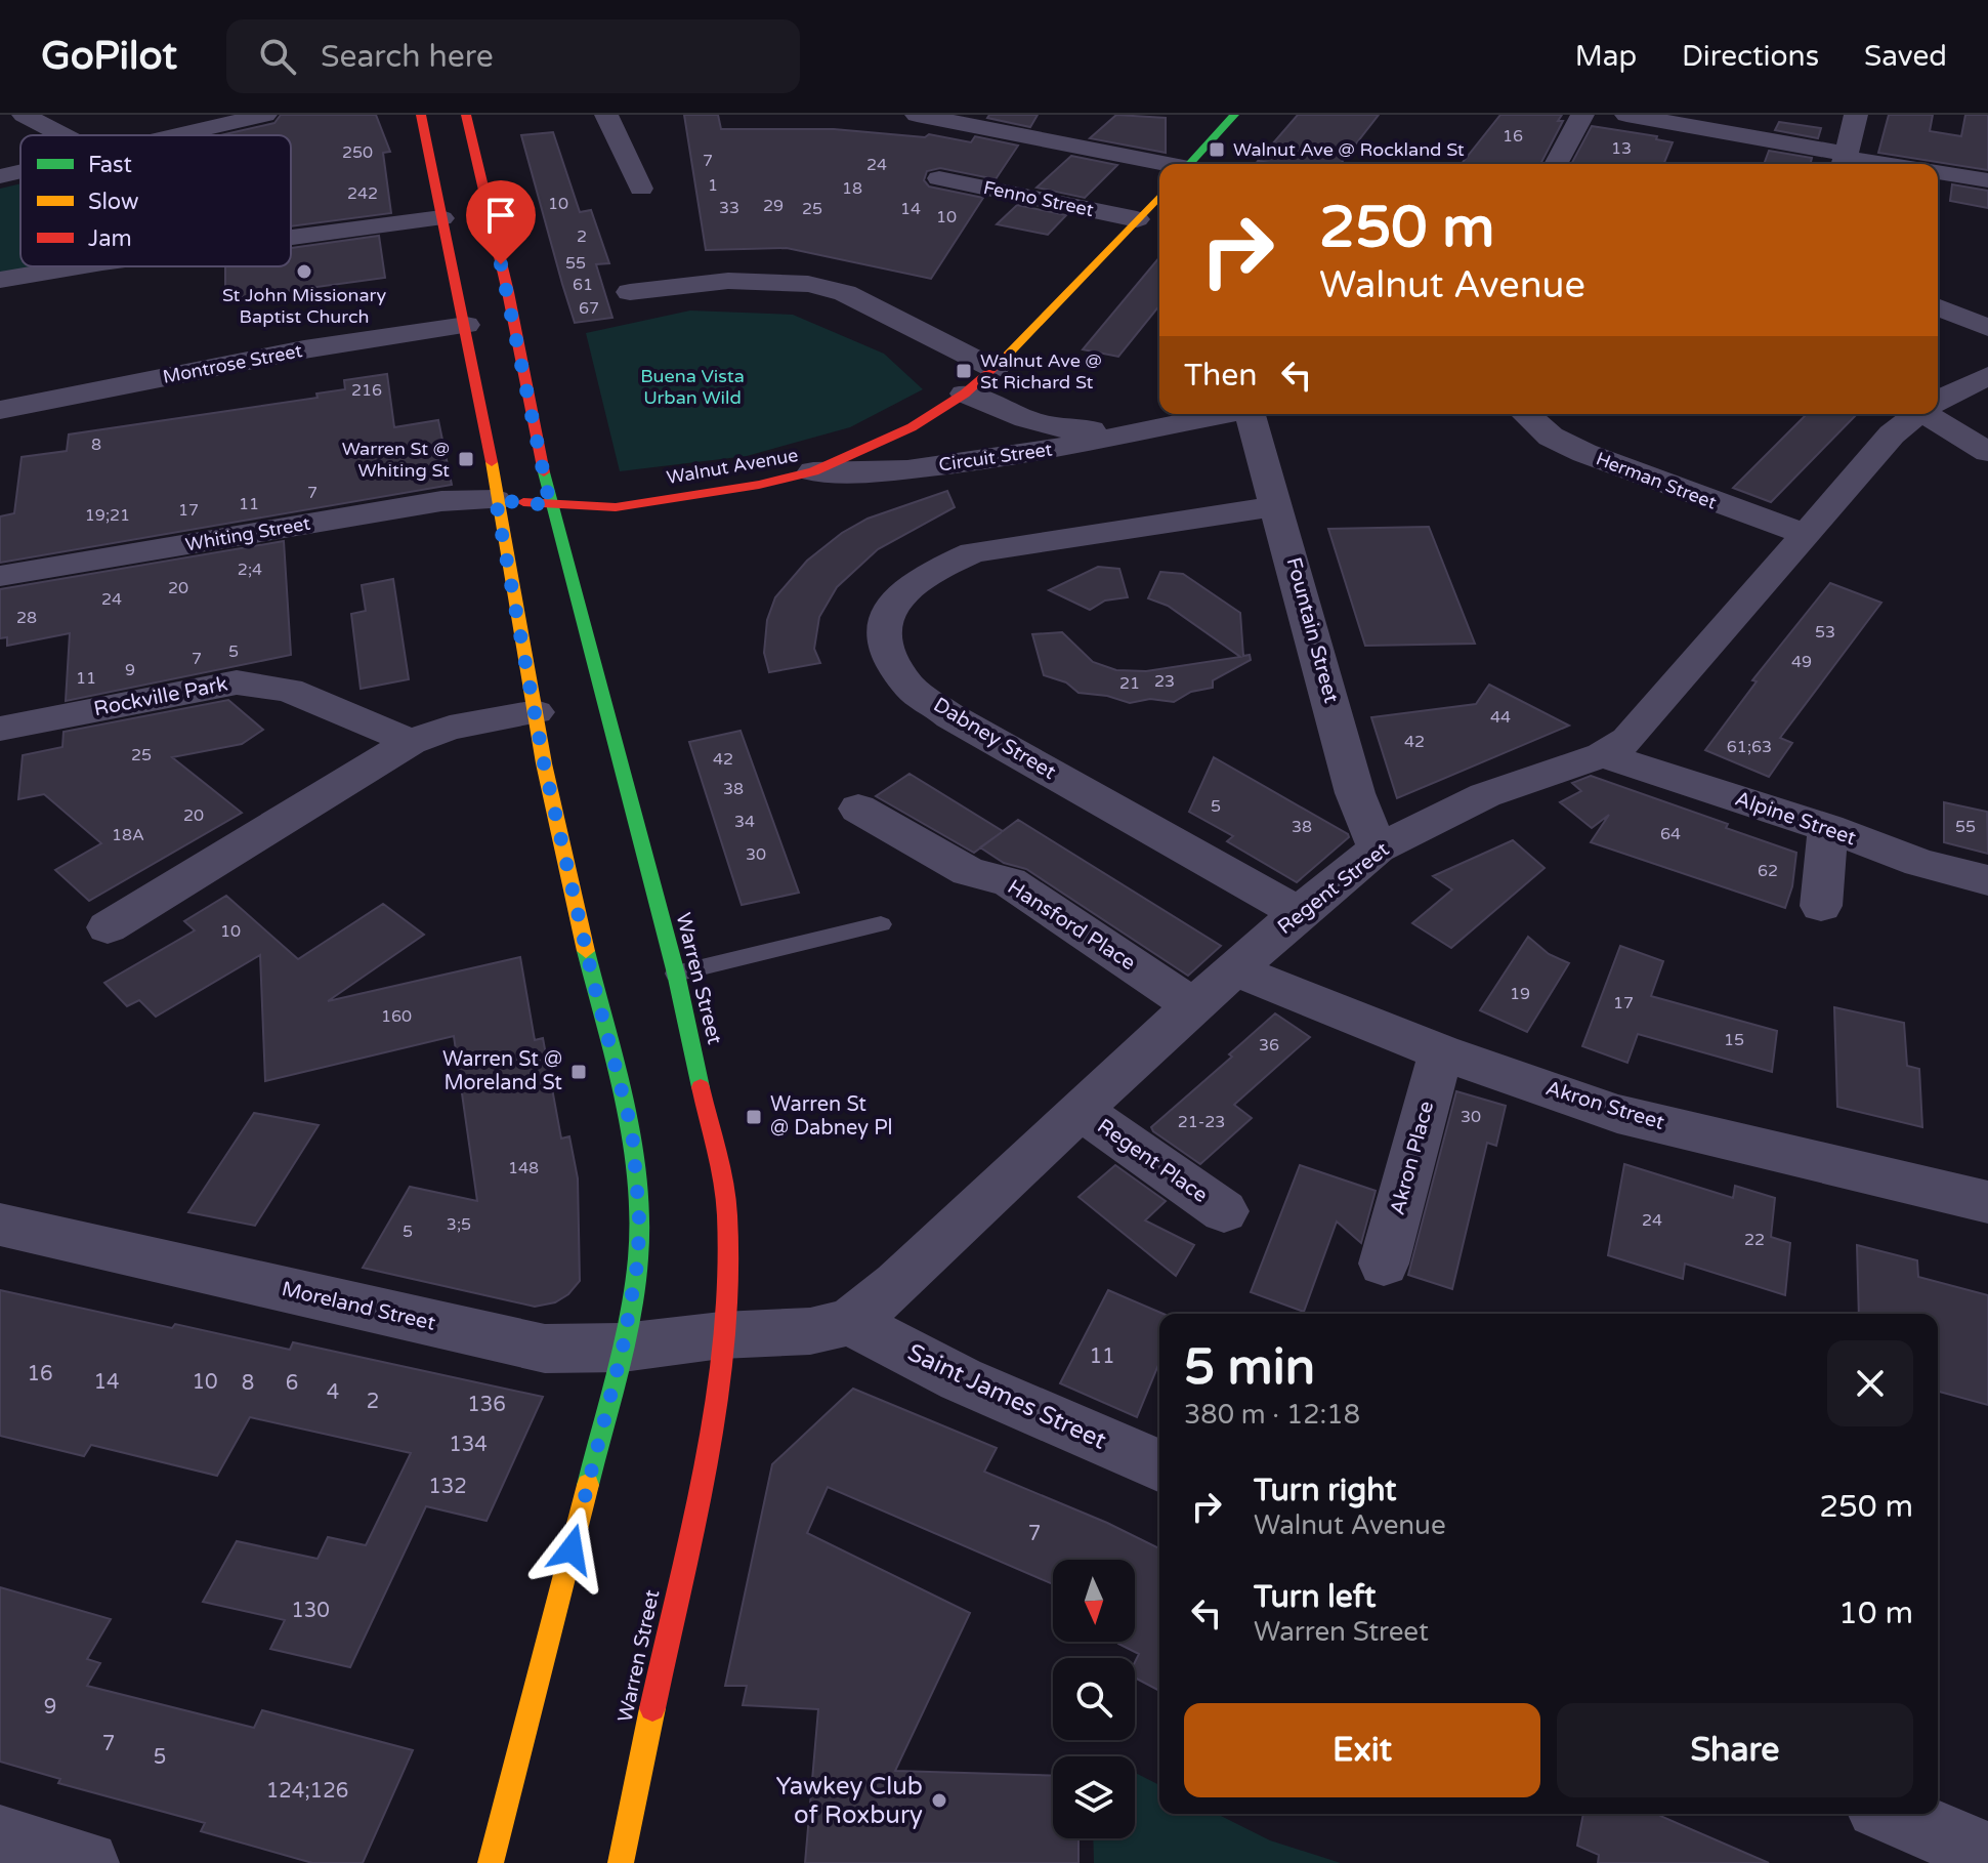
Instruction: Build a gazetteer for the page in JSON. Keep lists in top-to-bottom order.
{
  "streets": {
    "main road": ["Walnut Avenue", "Warren Street"],
    "street": [
      "Fenno Street",
      "Montrose Street",
      "Circuit Street",
      "Herman Street",
      "Whiting Street",
      "Fountain Street",
      "Rockville Park",
      "Dabney Street",
      "Alpine Street",
      "Regent Street",
      "Hansford Place",
      "Akron Street",
      "Akron Place",
      "Regent Place",
      "Moreland Street",
      "Saint James Street"
    ]
  },
  "crossings": [
    ["Fenno Street", "Walnut Avenue"],
    ["Circuit Street", "Walnut Avenue"],
    ["Walnut Avenue", "Whiting Street"],
    ["Walnut Avenue", "Warren Street"],
    ["Herman Street", "Regent Street"],
    ["Fountain Street", "Dabney Street"],
    ["Fountain Street", "Regent Street"],
    ["Dabney Street", "Regent Street"],
    ["Alpine Street", "Regent Street"],
    ["Regent Street", "Hansford Place"],
    ["Regent Street", "Warren Street"],
    ["Regent Street", "Akron Street"],
    ["Regent Street", "Regent Place"],
    ["Regent Street", "Moreland Street"],
    ["Regent Street", "Saint James Street"],
    ["Warren Street", "Moreland Street"],
    ["Akron Street", "Akron Place"]
  ],
  "parks": ["Buena Vista Urban Wild"],
  "places": {
    "transit": [
      "Walnut Ave @ Rockland St",
      "Walnut Ave @ St Richard St",
      "Warren St @ Whiting St",
      "Warren St @ Moreland St",
      "Warren St @ Dabney Pl"
    ],
    "other": ["St John Missionary Baptist Church", "Yawkey Club of Roxbury"]
  },
  "house_numbers": [
    "16",
    "13",
    "250",
    "7",
    "24",
    "1",
    "18",
    "242",
    "10",
    "29",
    "33",
    "25",
    "14",
    "10",
    "2",
    "55",
    "61",
    "67",
    "216",
    "8",
    "7",
    "11",
    "17",
    "19;21",
    "2;4",
    "20",
    "24",
    "28",
    "53",
    "5",
    "7",
    "49",
    "9",
    "11",
    "23",
    "21",
    "44",
    "42",
    "61;63",
    "25",
    "42",
    "38",
    "5",
    "20",
    "34",
    "38",
    "55",
    "64",
    "18A",
    "30",
    "62",
    "10",
    "19",
    "17",
    "160",
    "15",
    "36",
    "30",
    "21-23",
    "148",
    "24",
    "3;5",
    "5",
    "22",
    "11",
    "16",
    "14",
    "10",
    "8",
    "6",
    "4",
    "2",
    "136",
    "134",
    "132",
    "7",
    "130",
    "9",
    "7",
    "5",
    "124;126"
  ],
  "legend": ["Fast", "Slow", "Jam"],
  "north": "bottom",
  "page": {
    "header": "GoPilot",
    "search": "Search here",
    "nav": ["Map", "Directions", "Saved"],
    "turn": ["250 m", "Walnut Avenue"],
    "then": "Then",
    "heading": ["5 min", "380 m · 12:18"],
    "list": [
      {
        "name": "Turn right",
        "note": "Walnut Avenue",
        "value": "250 m"
      },
      {
        "name": "Turn left",
        "note": "Warren Street",
        "value": "10 m"
      }
    ],
    "buttons": ["Exit", "Share"]
  }
}
